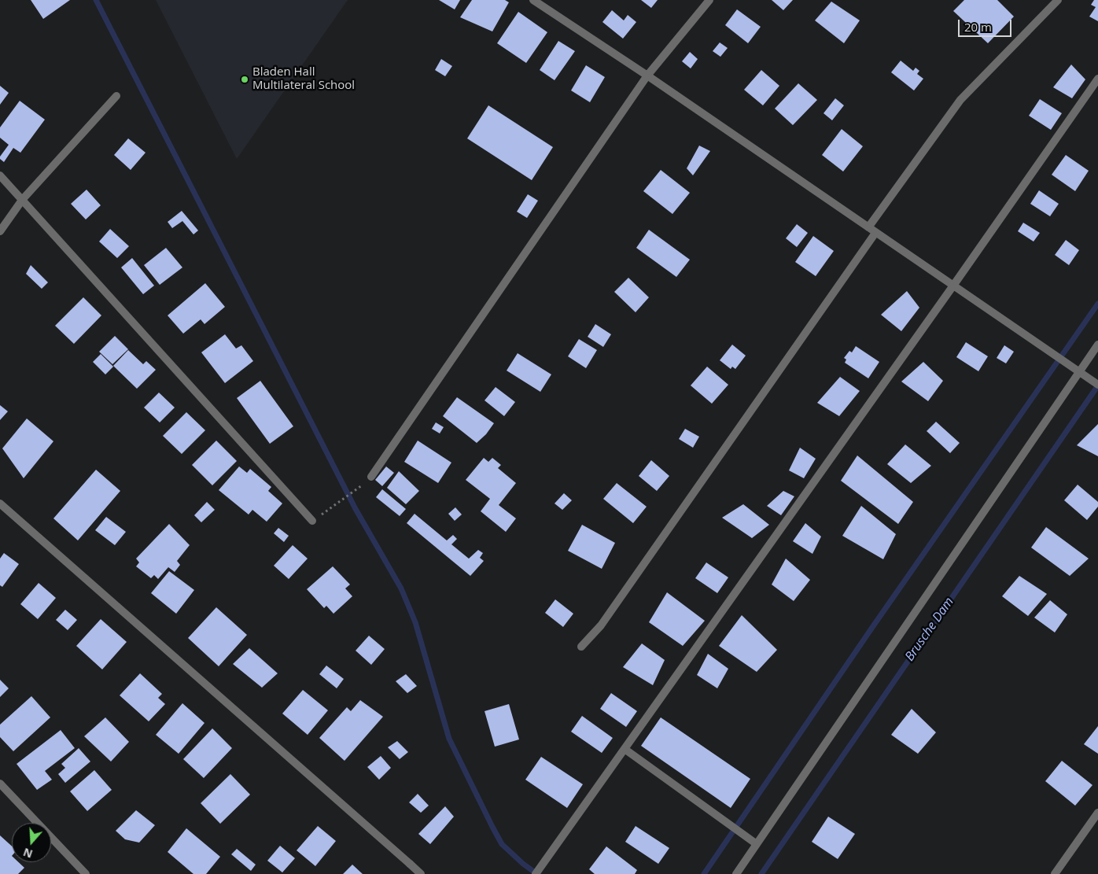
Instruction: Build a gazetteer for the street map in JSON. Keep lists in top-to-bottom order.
{
  "water": ["Brusche Dam"],
  "places": ["Bladen Hall Multilateral School"],
  "scale_bar": "20 m",
  "north": "bottom"
}
